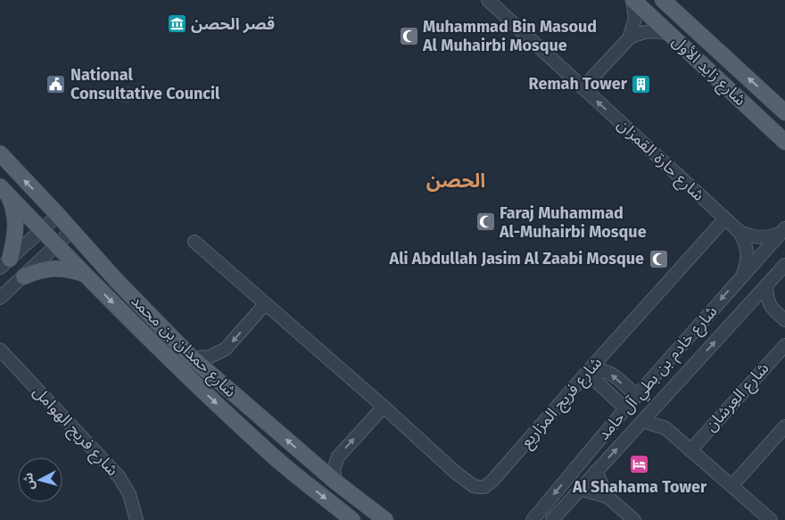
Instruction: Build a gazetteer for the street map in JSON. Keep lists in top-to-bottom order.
{
  "streets": {
    "main road": ["شارع زايد الأول", "شارع حمدان بن محمد"],
    "street": [
      "شارع حارة القمزان",
      "شارع خادم بن بطي آل حامد",
      "شارع العِرشان",
      "شارع فريج المزاريع",
      "شارع فريج الهوامل"
    ]
  },
  "crossings": [
    ["شارع حارة القمزان", "شارع خادم بن بطي آل حامد"],
    ["شارع حارة القمزان", "شارع فريج المزاريع"]
  ],
  "one_way": ["شارع حارة القمزان"],
  "districts": ["الحصن"],
  "places": {
    "museum": ["قصر الحصن"],
    "mosque": ["Muhammad Bin Masoud Al Muhairbi Mosque", "Faraj Muhammad Al-Muhairbi Mosque", "Ali Abdullah Jasim Al Zaabi Mosque"],
    "public building": ["National Consultative Council"],
    "building": ["Remah Tower"],
    "hotel": ["Al Shahama Tower"]
  },
  "north": "left"
}
